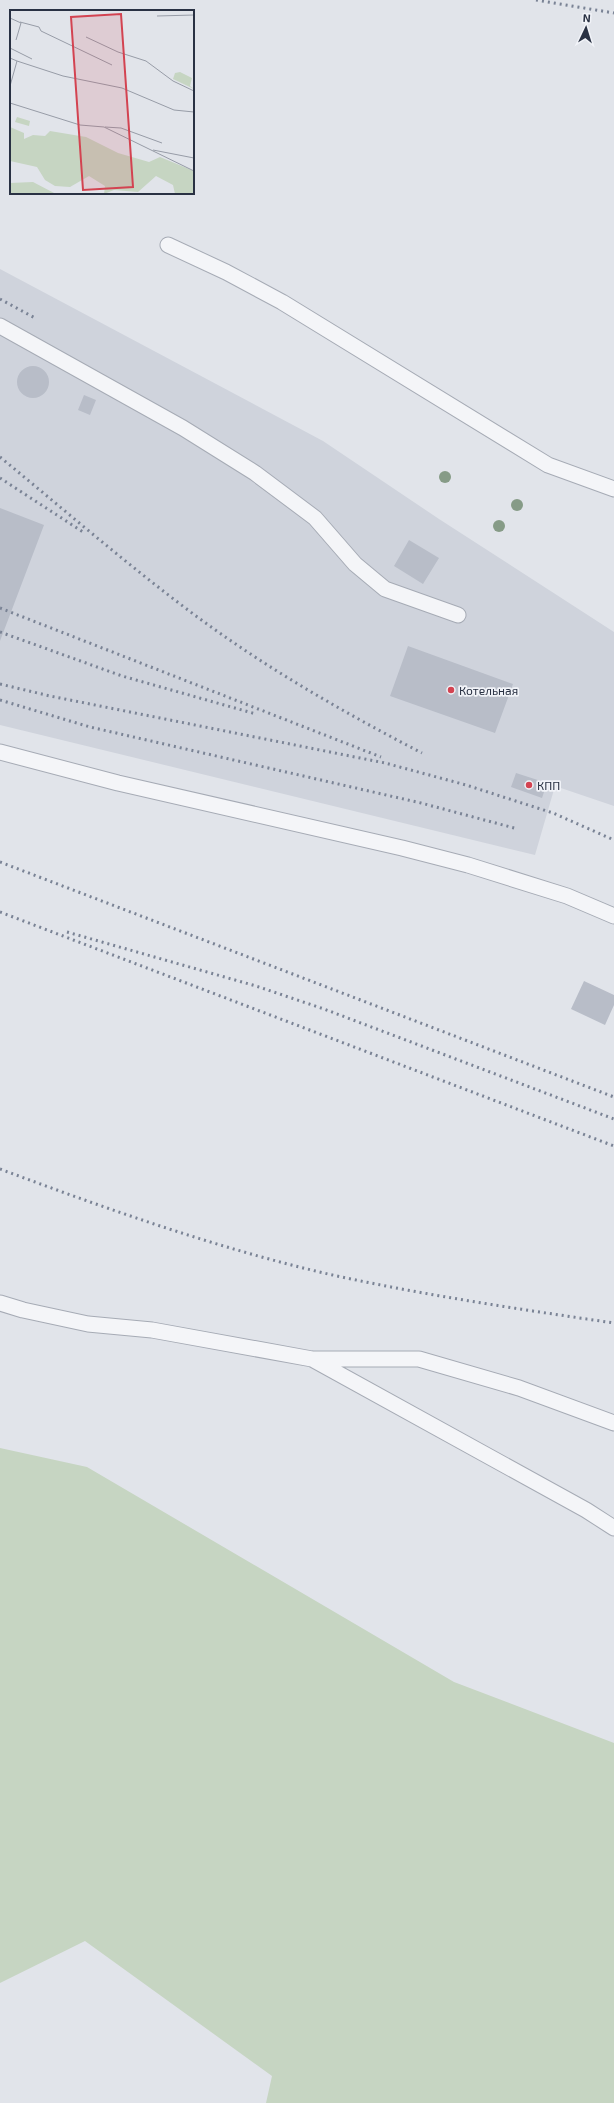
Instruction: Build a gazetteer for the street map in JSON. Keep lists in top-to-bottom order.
{
  "places": ["Котельная", "КПП"],
  "north": "top"
}
